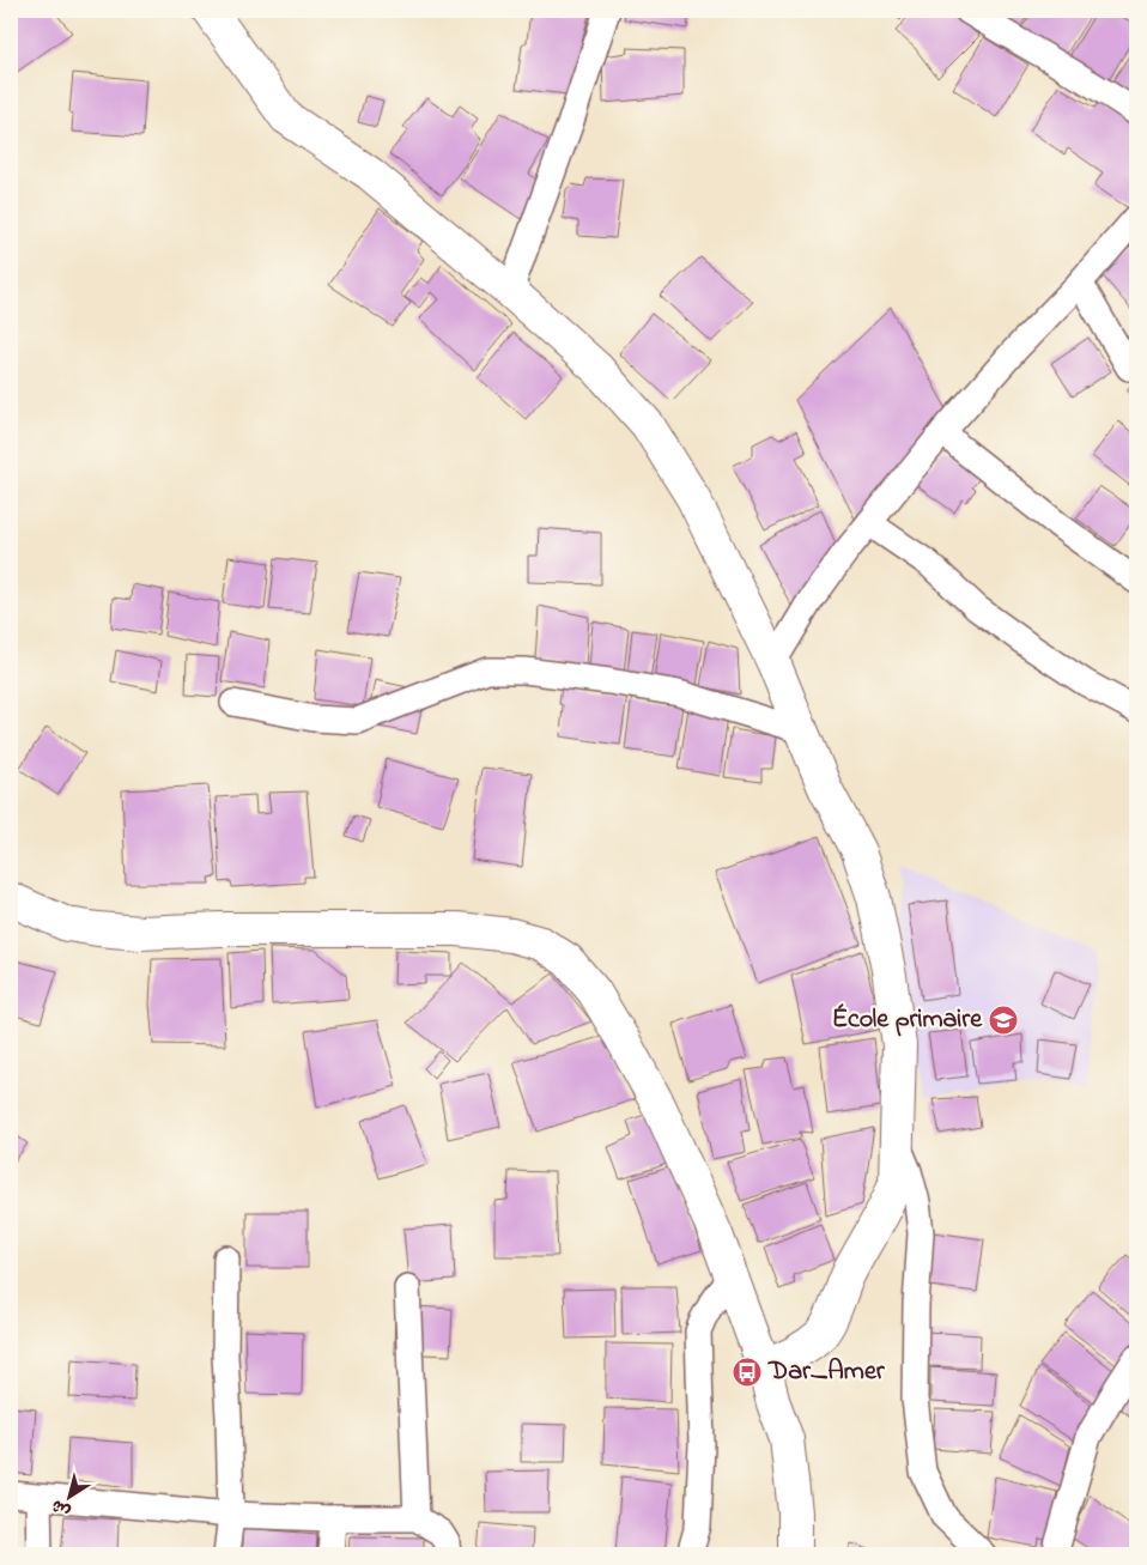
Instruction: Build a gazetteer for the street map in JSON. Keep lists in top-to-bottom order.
{
  "places": {
    "school or university": ["École primaire"],
    "bus stop": ["Dar_Amer"]
  },
  "north": "bottom left"
}
